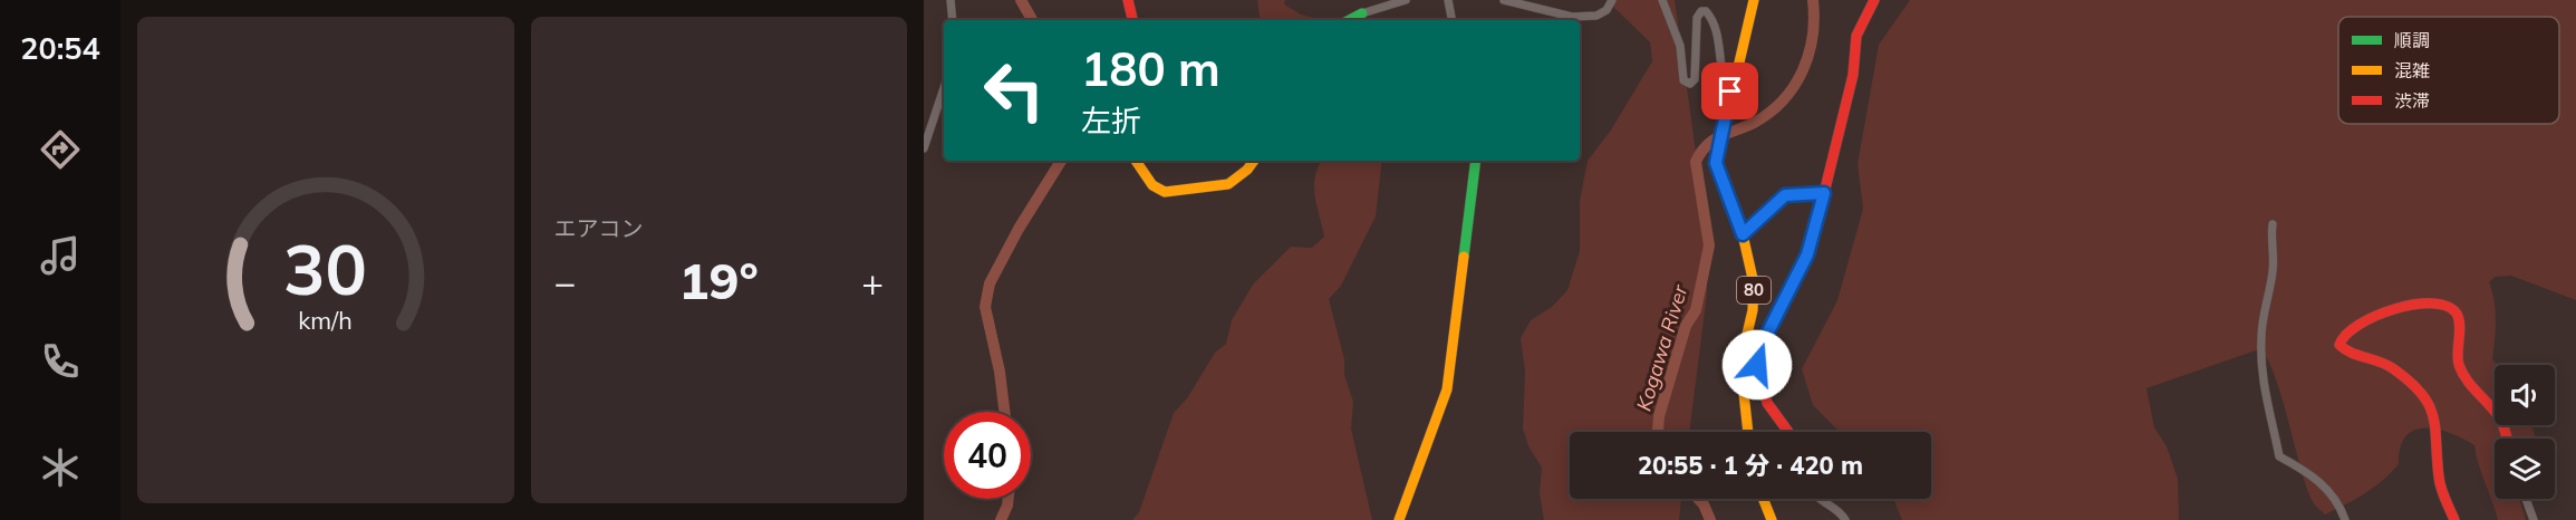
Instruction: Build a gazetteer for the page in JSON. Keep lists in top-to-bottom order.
{
  "streets": {
    "street": ["80"]
  },
  "water": ["Kogawa River"],
  "legend": ["順調", "混雑", "渋滞"],
  "page": {
    "tabs": "20:54",
    "tile": "エアコン",
    "turn": ["180 m", "左折"],
    "heat": ["−", "19°", "+"],
    "limit": "40",
    "trip": "20:55 · 1 分 · 420 m",
    "gauge": ["30", "km/h"]
  }
}
